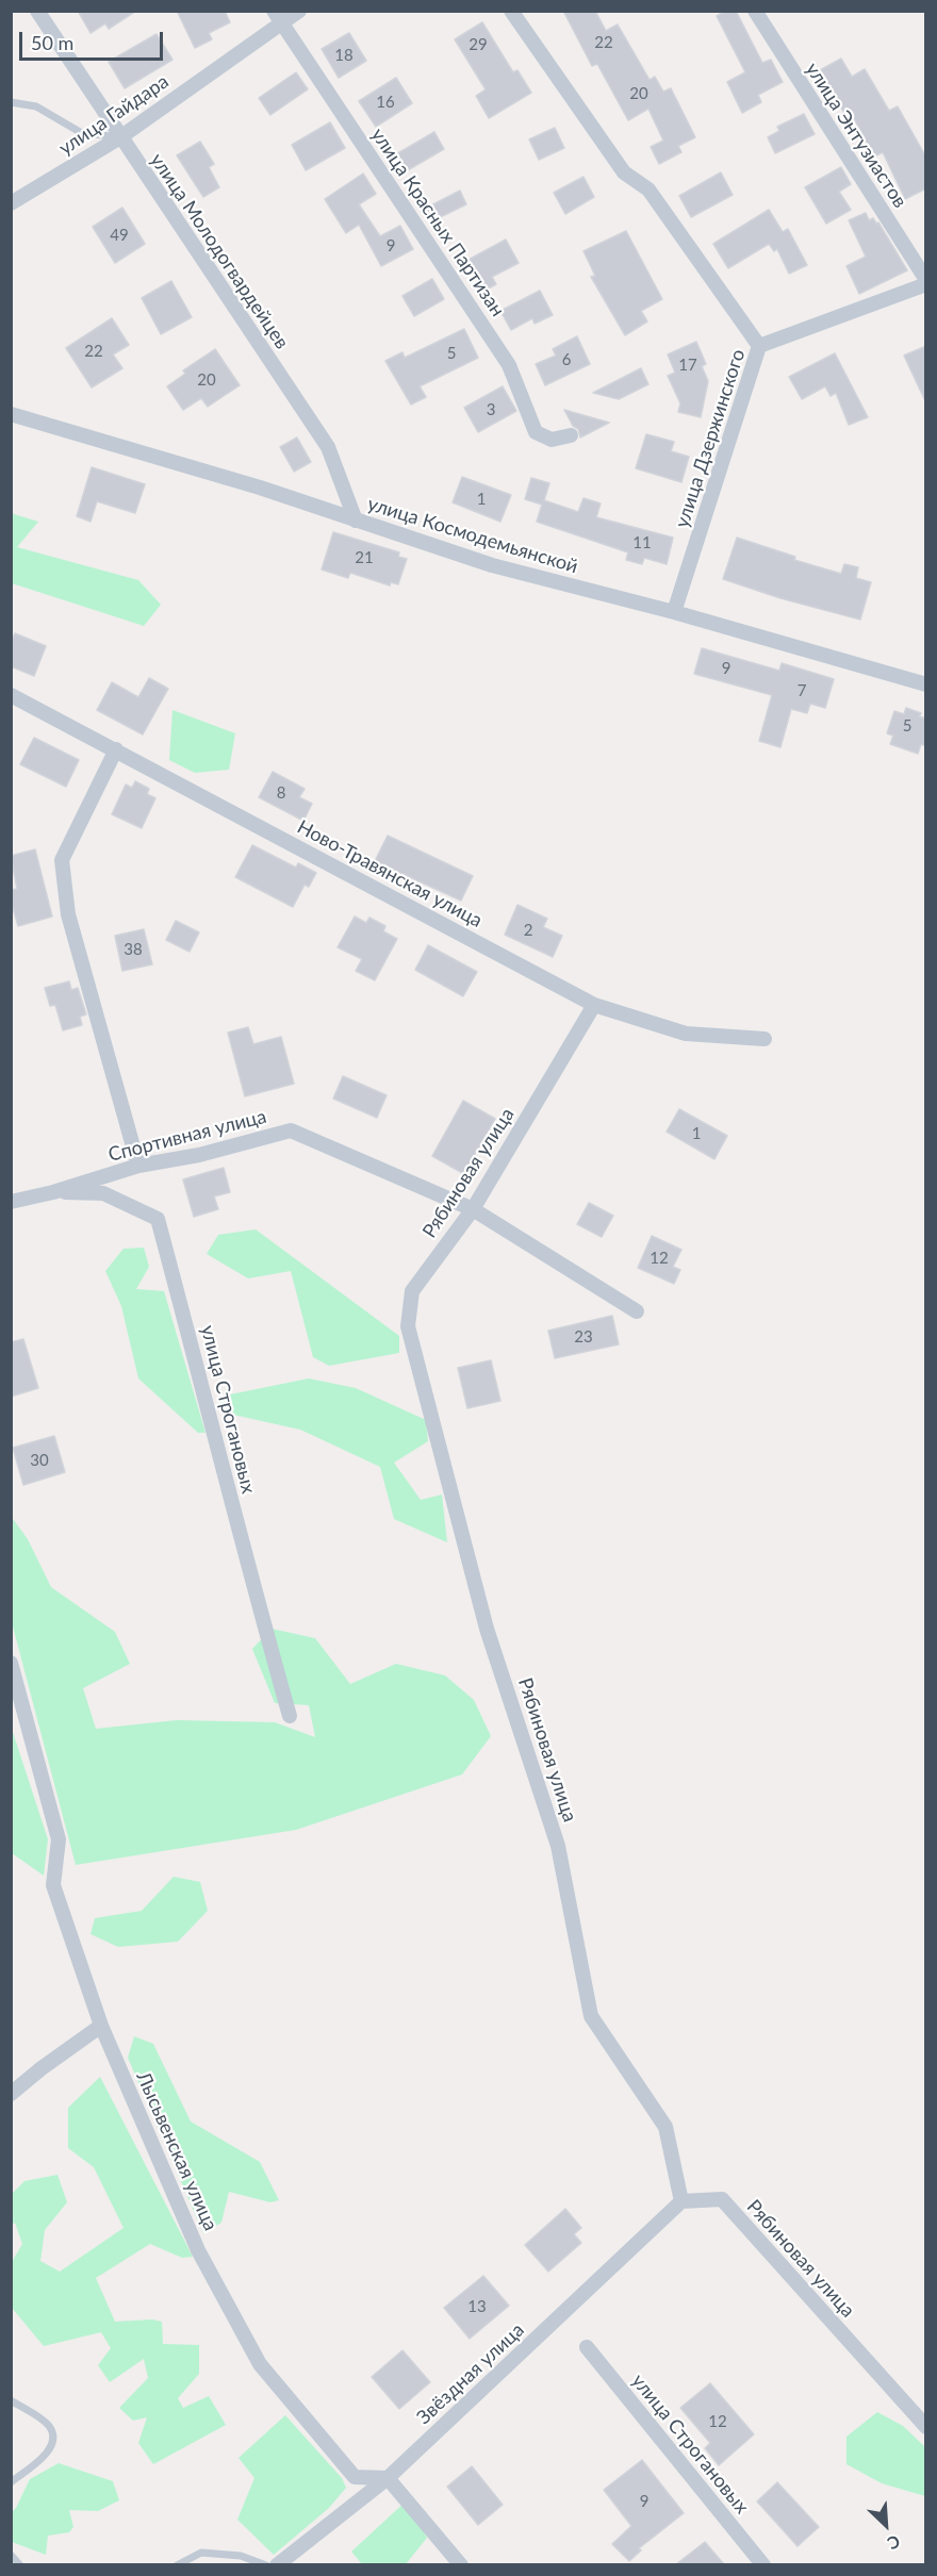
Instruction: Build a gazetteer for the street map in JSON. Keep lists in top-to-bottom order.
{
  "streets": {
    "street": [
      "улица Гайдара",
      "улица Энтузиастов",
      "улица Красных Партизан",
      "улица Молодогвардейцев",
      "улица Дзержинского",
      "улица Космодемьянской",
      "Ново-Травянская улица",
      "Спортивная улица",
      "Рябиновая улица",
      "улица Строгановых",
      "Лысьвенская улица",
      "Звёздная улица"
    ]
  },
  "crossings": [
    ["улица Гайдара", "улица Красных Партизан"],
    ["улица Гайдара", "улица Молодогвардейцев"],
    ["улица Молодогвардейцев", "улица Космодемьянской"],
    ["улица Дзержинского", "улица Космодемьянской"],
    ["Ново-Травянская улица", "Рябиновая улица"],
    ["Спортивная улица", "Рябиновая улица"],
    ["Спортивная улица", "улица Строгановых"],
    ["Рябиновая улица", "Звёздная улица"],
    ["Лысьвенская улица", "Звёздная улица"]
  ],
  "house_numbers": [
    "22",
    "29",
    "18",
    "20",
    "16",
    "49",
    "9",
    "22",
    "5",
    "6",
    "17",
    "20",
    "3",
    "1",
    "11",
    "21",
    "9",
    "7",
    "5",
    "8",
    "2",
    "38",
    "1",
    "12",
    "23",
    "30",
    "13",
    "12",
    "9"
  ],
  "scale_bar": "50 m",
  "north": "bottom right"
}
